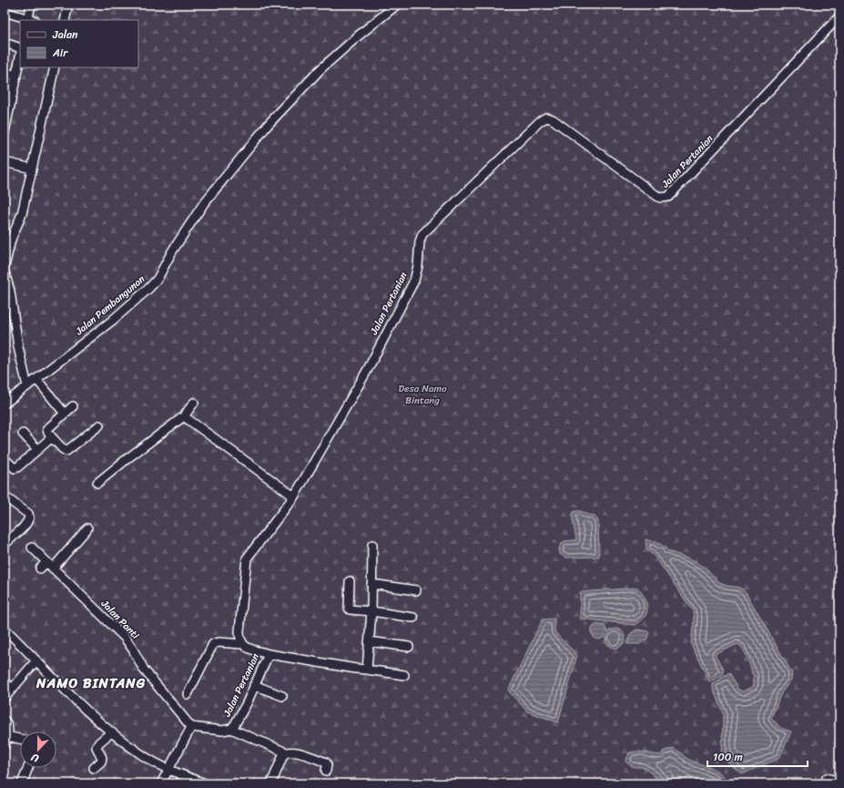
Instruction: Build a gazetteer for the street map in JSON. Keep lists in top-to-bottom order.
{
  "streets": {
    "street": ["Jalan Pertanian", "Jalan Pembangunan", "Jalan Panti"]
  },
  "crossings": [
    ["Jalan Pertanian", "Jalan Panti"]
  ],
  "districts": ["NAMO BINTANG"],
  "parks": ["Desa Namo Bintang"],
  "legend": ["Jalan", "Air"],
  "scale_bar": "100 m",
  "north": "bottom"
}
